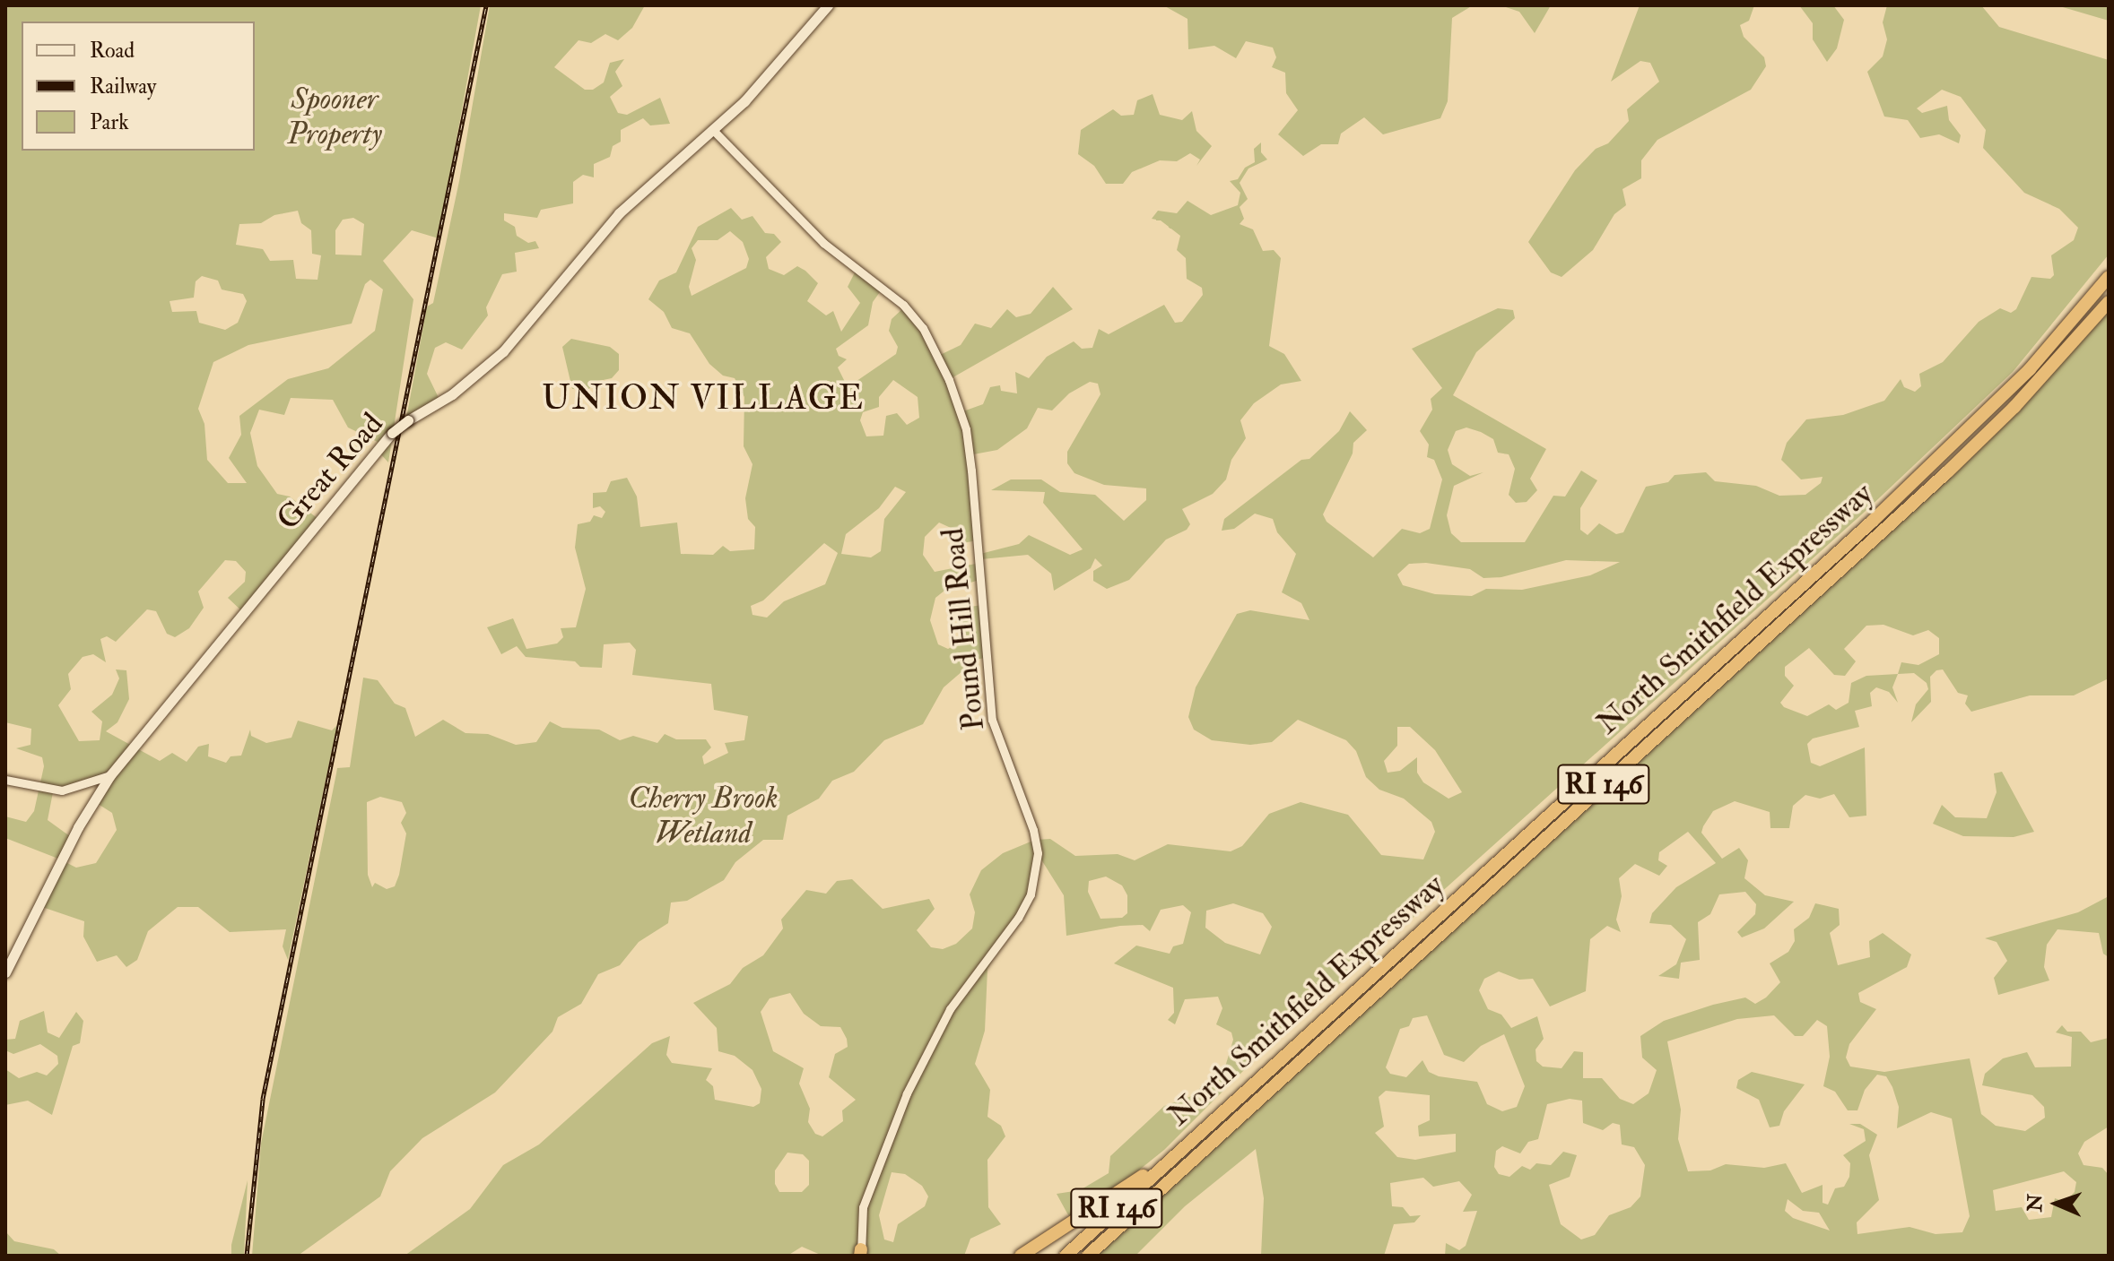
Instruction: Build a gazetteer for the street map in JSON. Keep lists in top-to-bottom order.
{
  "streets": {
    "highway": ["North Smithfield Expressway", "RI 146"],
    "main road": ["Great Road"],
    "street": ["Pound Hill Road"]
  },
  "crossings": [
    ["Great Road", "Pound Hill Road"]
  ],
  "districts": ["UNION VILLAGE"],
  "parks": ["Spooner Property", "Cherry Brook Wetland"],
  "legend": ["Road", "Railway", "Park"],
  "north": "left"
}
